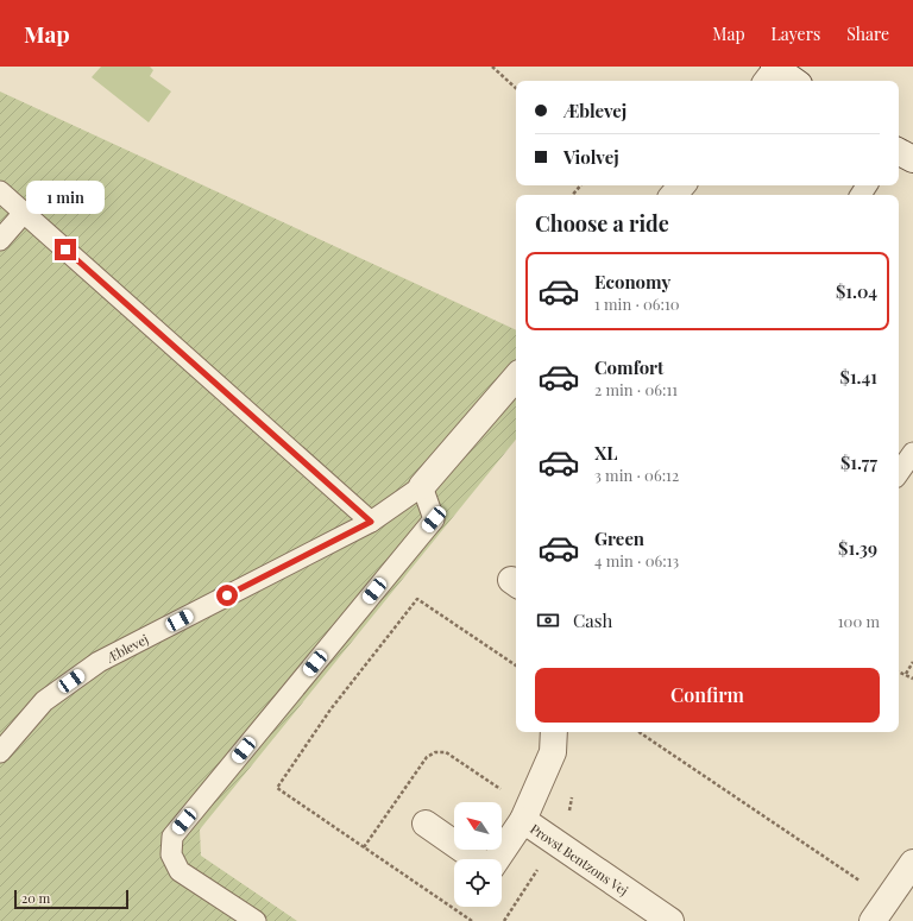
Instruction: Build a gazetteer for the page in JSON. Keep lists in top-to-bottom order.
{
  "streets": {
    "street": ["Provst Bentzons Vej"],
    "lane": ["Æblevej"]
  },
  "scale_bar": "20 m",
  "north": "top left",
  "page": {
    "header": "Map",
    "nav": ["Map", "Layers", "Share"],
    "banner": ["Æblevej", "Violvej"],
    "bubble": "1 min",
    "heading": "Choose a ride",
    "list": [
      {
        "name": "Economy",
        "note": "1 min · 06:10",
        "value": "$1.04"
      },
      {
        "name": "Comfort",
        "note": "2 min · 06:11",
        "value": "$1.41"
      },
      {
        "name": "XL",
        "note": "3 min · 06:12",
        "value": "$1.77"
      },
      {
        "name": "Green",
        "note": "4 min · 06:13",
        "value": "$1.39"
      }
    ],
    "pay": ["Cash", "100 m"],
    "buttons": "Confirm",
    "scale": "20 m"
  }
}
